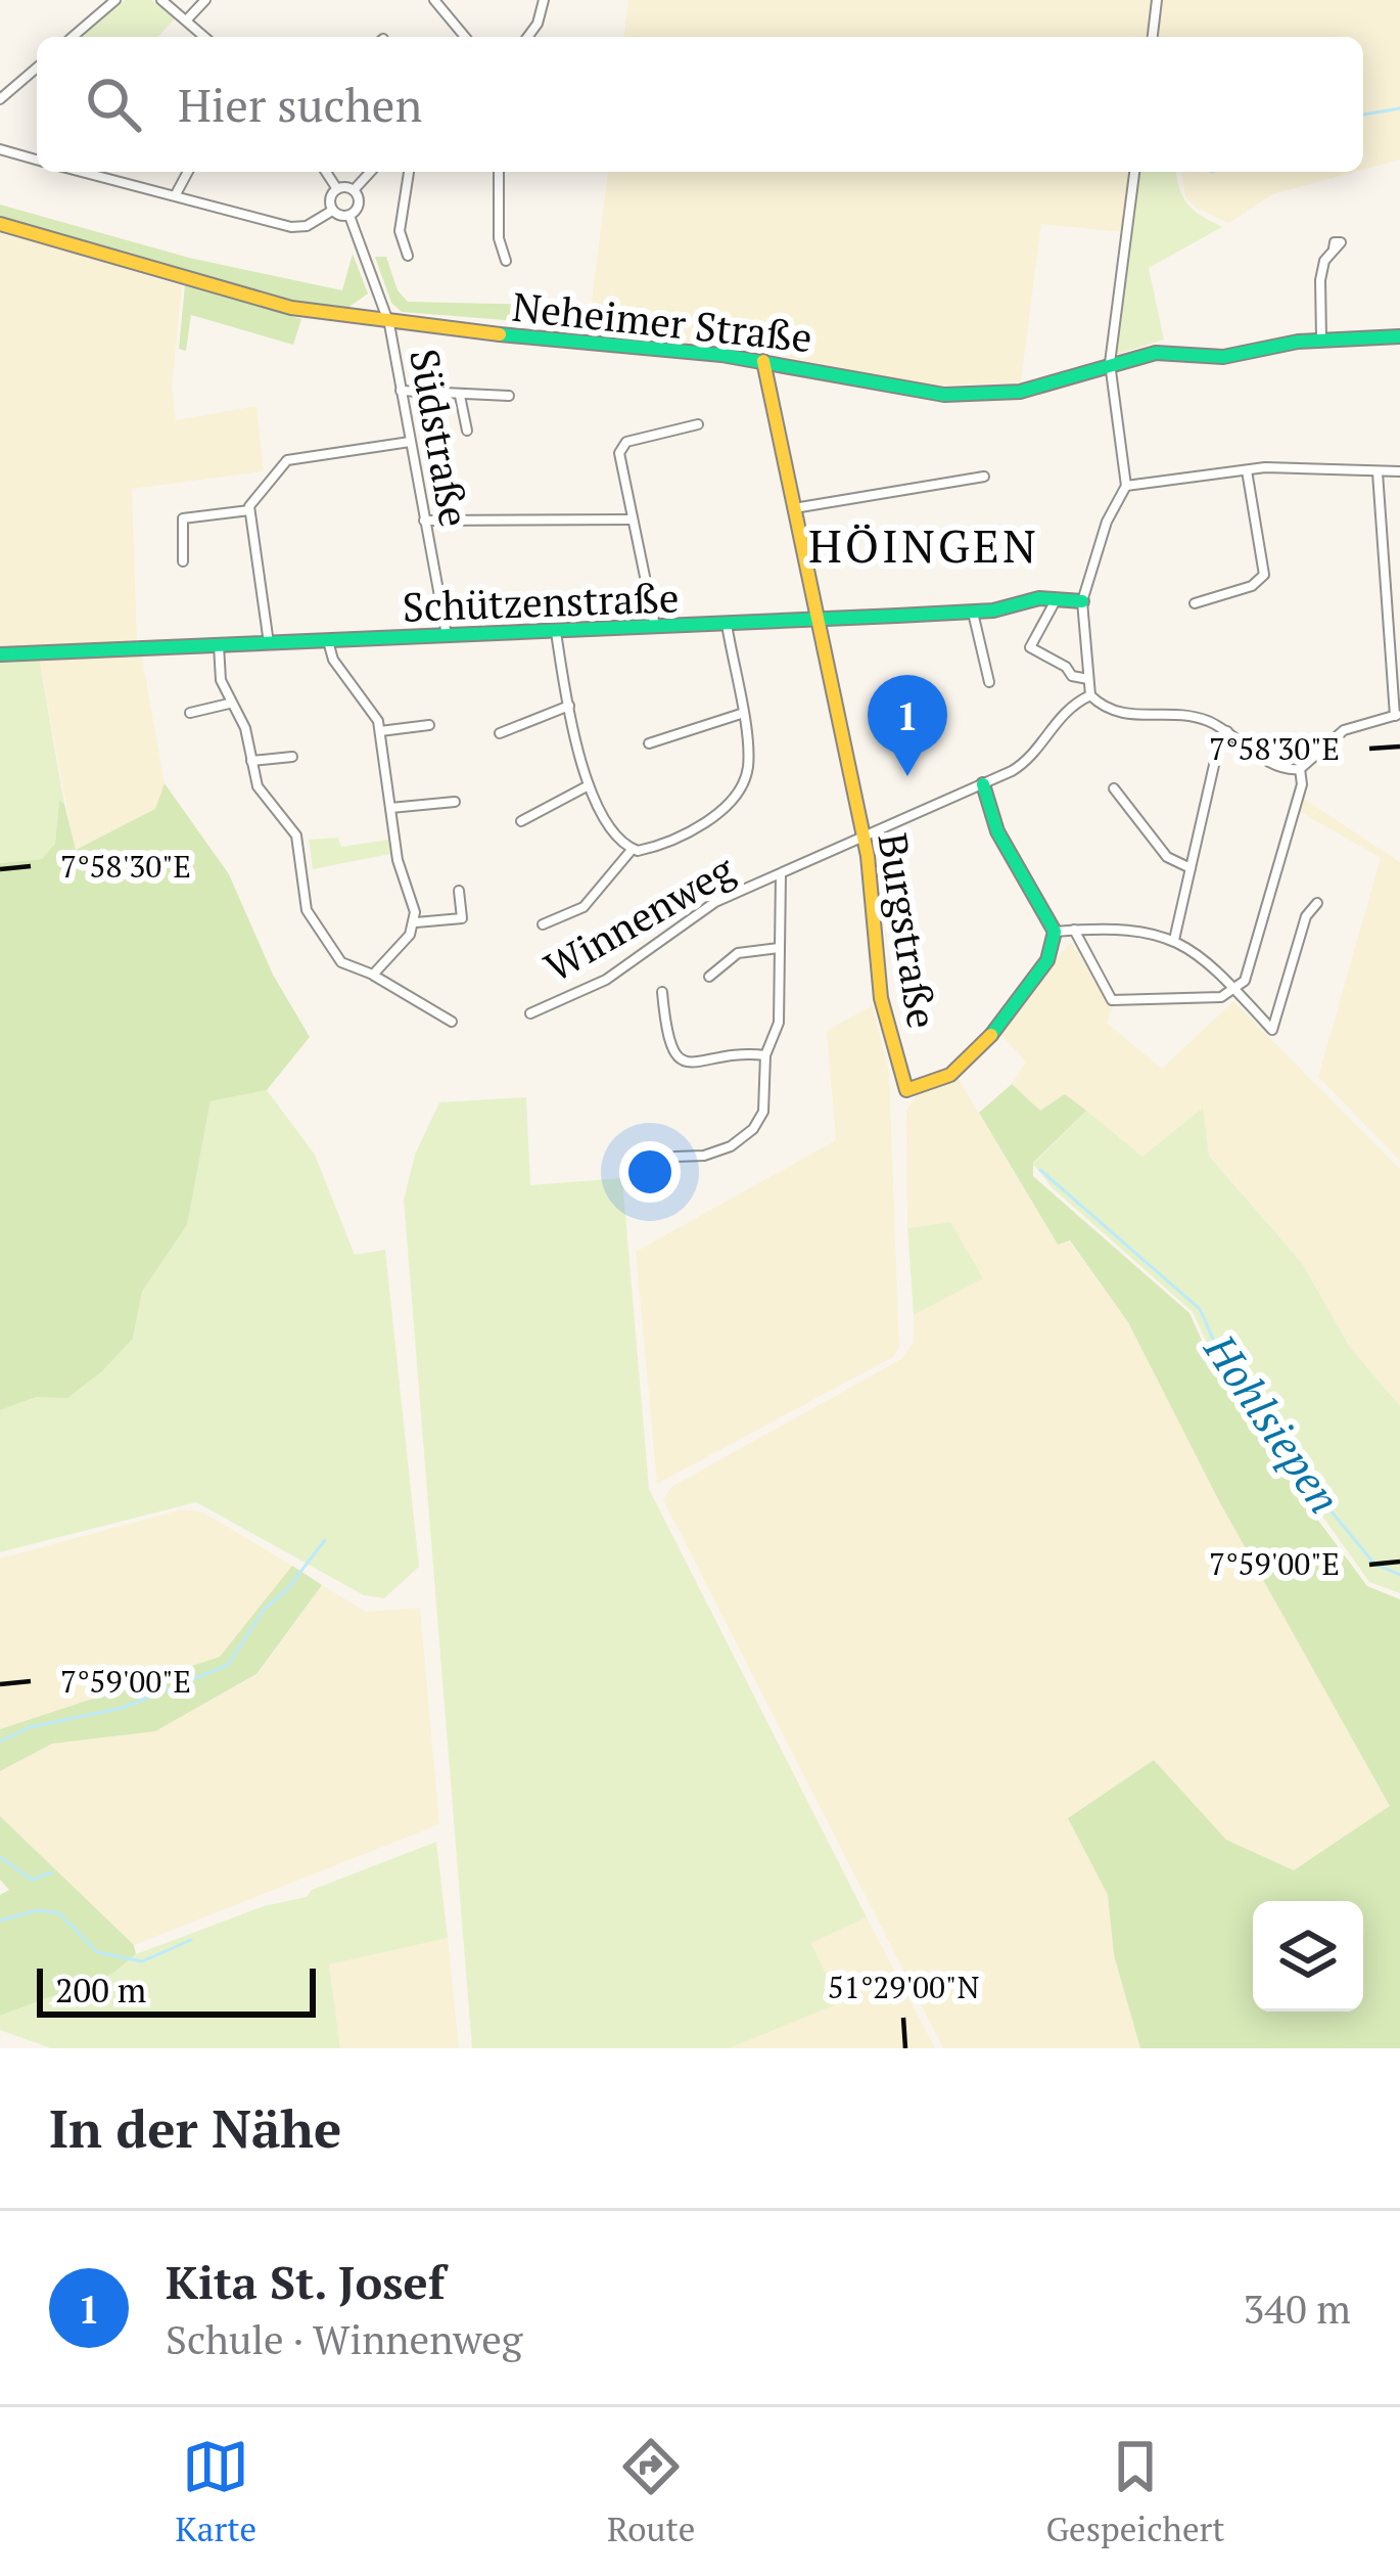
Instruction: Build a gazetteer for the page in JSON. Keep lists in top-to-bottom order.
{
  "streets": {
    "street": [
      "Neheimer Straße",
      "Südstraße",
      "Schützenstraße",
      "Winnenweg",
      "Burgstraße"
    ]
  },
  "crossings": [
    ["Neheimer Straße", "Südstraße"],
    ["Neheimer Straße", "Burgstraße"],
    ["Südstraße", "Schützenstraße"],
    ["Schützenstraße", "Burgstraße"],
    ["Winnenweg", "Burgstraße"]
  ],
  "districts": ["HÖINGEN"],
  "water": ["Hohlsiepen"],
  "scale_bar": "200 m",
  "page": {
    "search": "Hier suchen",
    "pins": "1",
    "scale": "200 m",
    "heading": "In der Nähe",
    "list": [
      {
        "mark": "1",
        "name": "Kita St. Josef",
        "note": "Schule · Winnenweg",
        "value": "340 m"
      }
    ],
    "nav": ["Karte", "Route", "Gespeichert"]
  },
  "coordinates": ["7°58'30\"E", "7°59'00\"E", "51°29'00\"N"]
}
